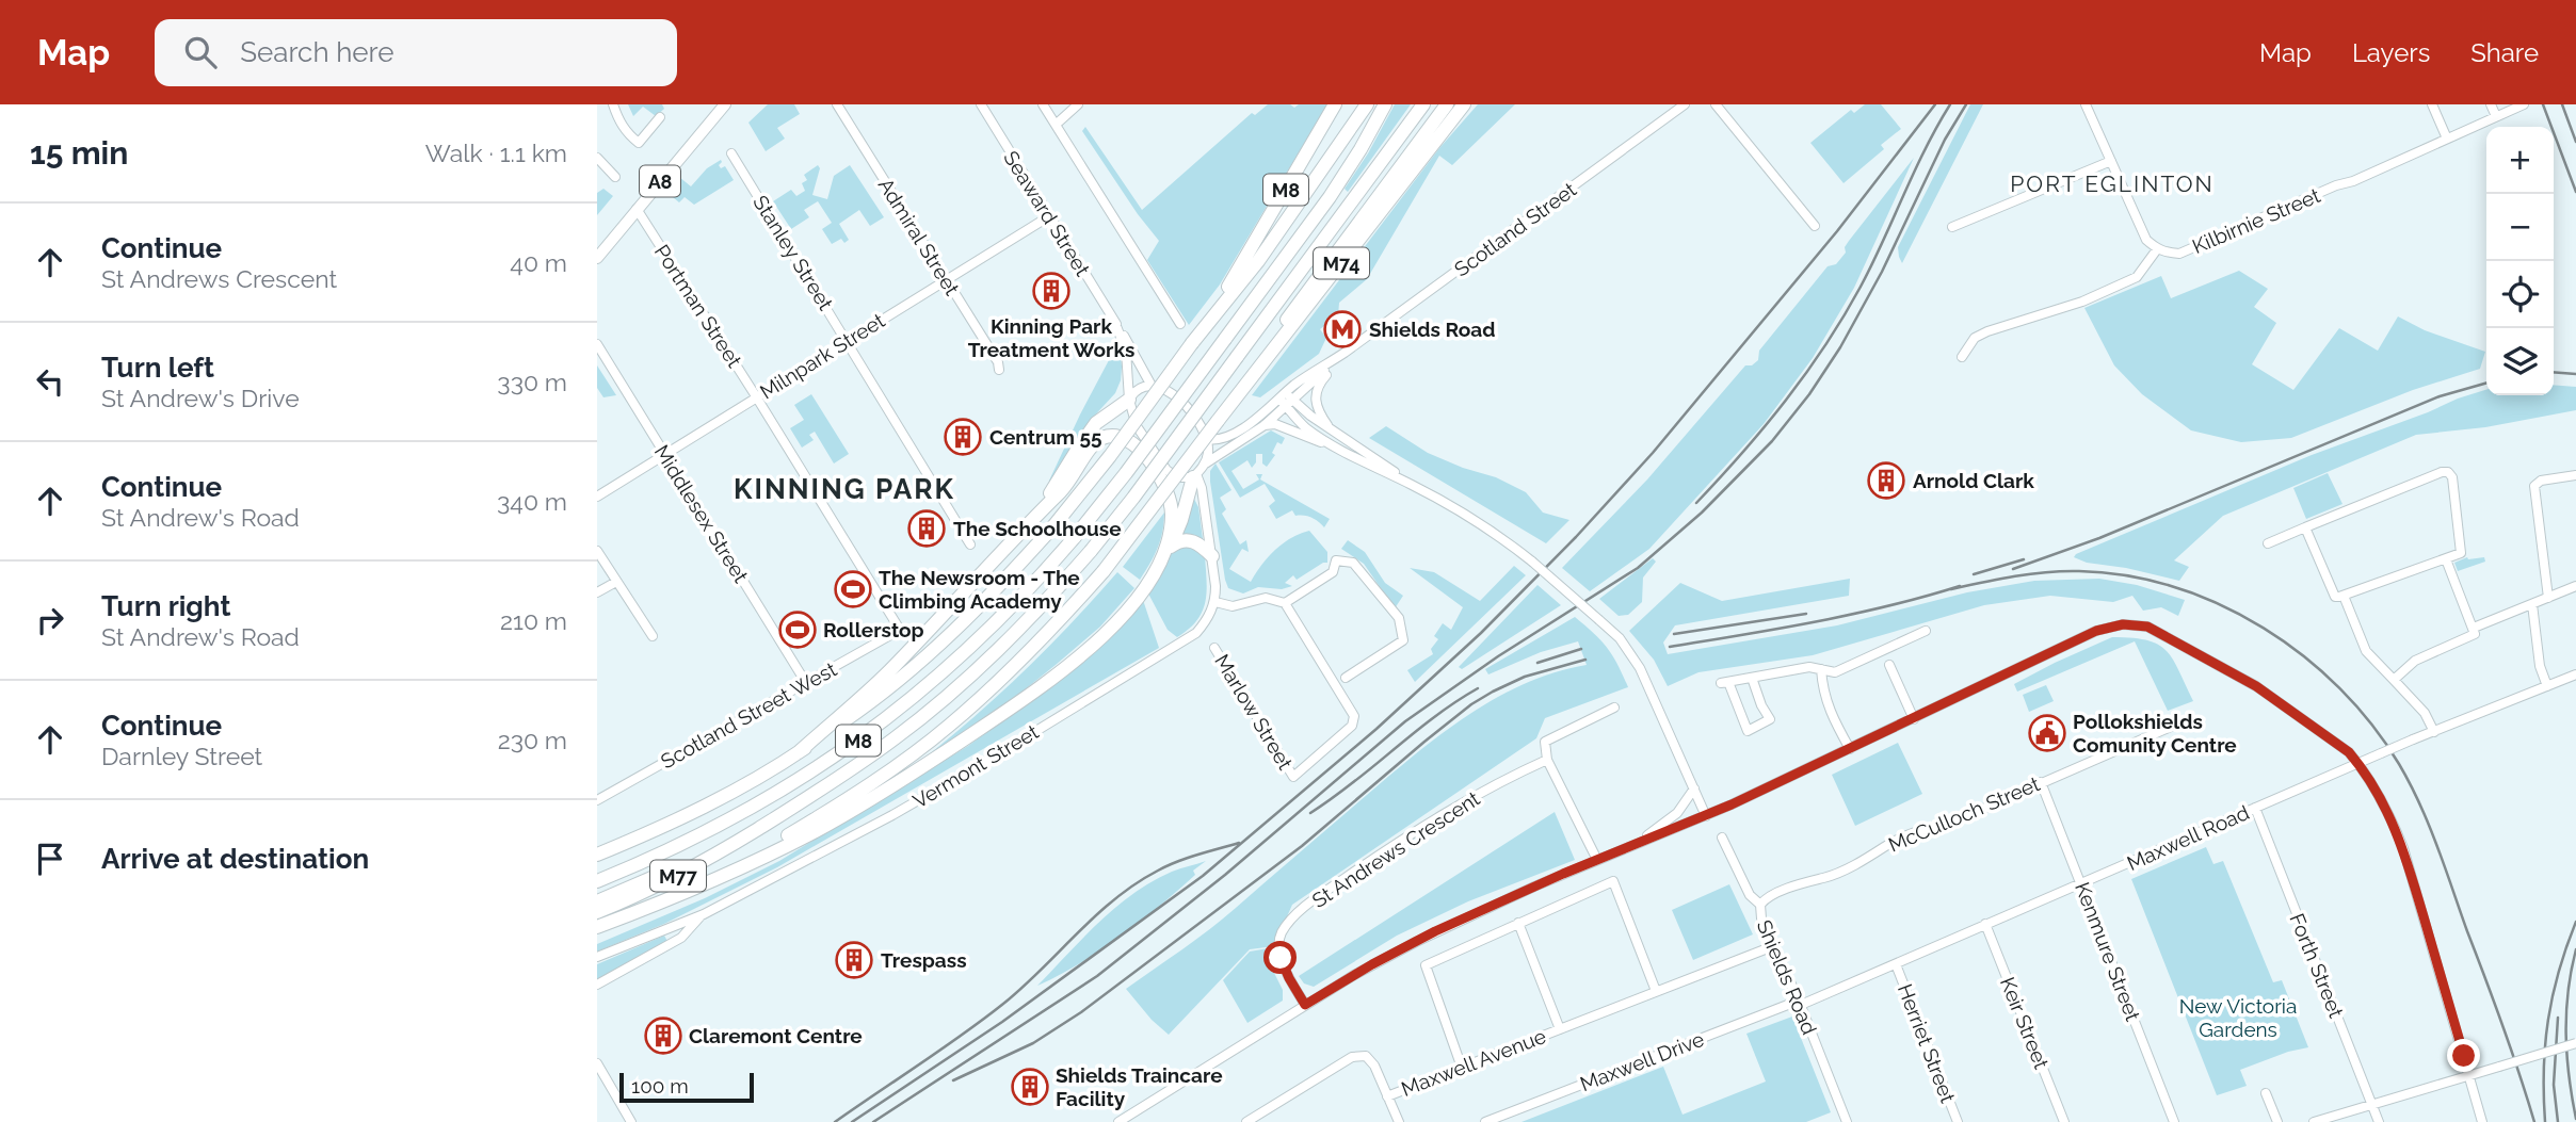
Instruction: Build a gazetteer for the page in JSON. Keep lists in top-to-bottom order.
{
  "streets": {
    "highway": ["M8", "M74", "M77"],
    "main road": ["A8"],
    "street": [
      "Seaward Street",
      "Kilbirnie Street",
      "Scotland Street",
      "Admiral Street",
      "Stanley Street",
      "Portman Street",
      "Milnpark Street",
      "Middlesex Street",
      "Marlow Street",
      "Scotland Street West",
      "Vermont Street",
      "McCulloch Street",
      "Maxwell Road",
      "St Andrews Crescent",
      "Kenmure Street",
      "Forth Street",
      "Shields Road",
      "Keir Street",
      "Herriet Street",
      "Maxwell Drive",
      "Maxwell Avenue"
    ]
  },
  "crossings": [
    ["A8", "Portman Street"],
    ["M8", "Seaward Street"],
    ["M8", "M74"],
    ["M8", "M77"],
    ["Seaward Street", "Milnpark Street"],
    ["Admiral Street", "Milnpark Street"],
    ["Stanley Street", "Milnpark Street"],
    ["Portman Street", "Milnpark Street"],
    ["Portman Street", "Scotland Street West"],
    ["Milnpark Street", "Middlesex Street"],
    ["Middlesex Street", "Scotland Street West"],
    ["McCulloch Street", "Kenmure Street"],
    ["McCulloch Street", "Shields Road"],
    ["Maxwell Road", "Kenmure Street"],
    ["Maxwell Road", "Forth Street"],
    ["Maxwell Road", "Shields Road"],
    ["Maxwell Road", "Keir Street"],
    ["Maxwell Road", "Herriet Street"],
    ["Maxwell Road", "Maxwell Drive"],
    ["Shields Road", "Maxwell Drive"],
    ["Shields Road", "Maxwell Avenue"]
  ],
  "districts": ["PORT EGLINTON", "KINNING PARK"],
  "parks": ["New Victoria Gardens"],
  "places": {
    "building": [
      "Kinning Park Treatment Works",
      "Centrum 55",
      "Arnold Clark",
      "The Schoolhouse",
      "Trespass",
      "Claremont Centre",
      "Shields Traincare Facility"
    ],
    "metro station": ["Shields Road"],
    "sports": ["The Newsroom - The Climbing Academy", "Rollerstop"],
    "public building": ["Pollokshields Comunity Centre"]
  },
  "scale_bar": "100 m",
  "page": {
    "header": "Map",
    "search": "Search here",
    "nav": ["Map", "Layers", "Share"],
    "heading": ["15 min", "Walk · 1.1 km"],
    "map_buttons": ["+", "−"],
    "list": [
      ["Continue", "St Andrews Crescent", "40 m"],
      ["Turn left", "St Andrew's Drive", "330 m"],
      ["Continue", "St Andrew's Road", "340 m"],
      ["Turn right", "St Andrew's Road", "210 m"],
      ["Continue", "Darnley Street", "230 m"],
      "Arrive at destination"
    ],
    "scale": "100 m"
  }
}
